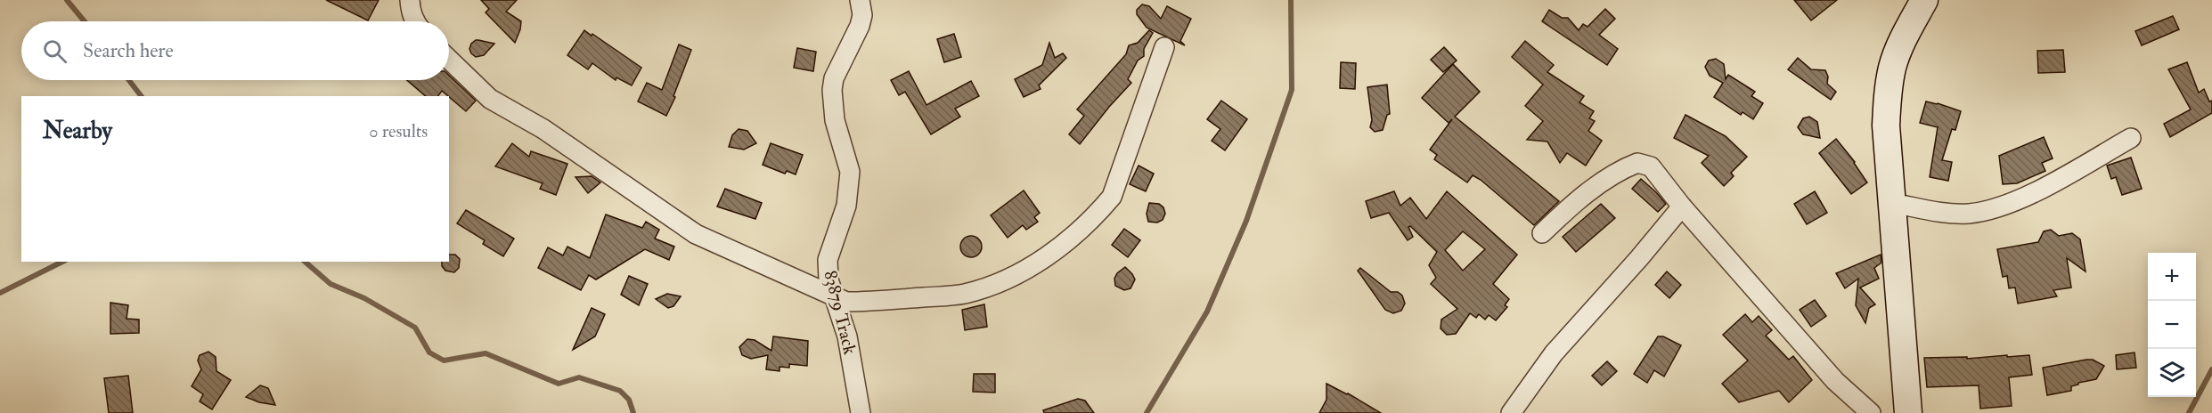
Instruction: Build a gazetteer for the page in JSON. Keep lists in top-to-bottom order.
{
  "streets": {
    "street": ["83879 Track"]
  },
  "page": {
    "search": "Search here",
    "heading": ["Nearby", "0 results"],
    "map_buttons": ["+", "−"]
  }
}
